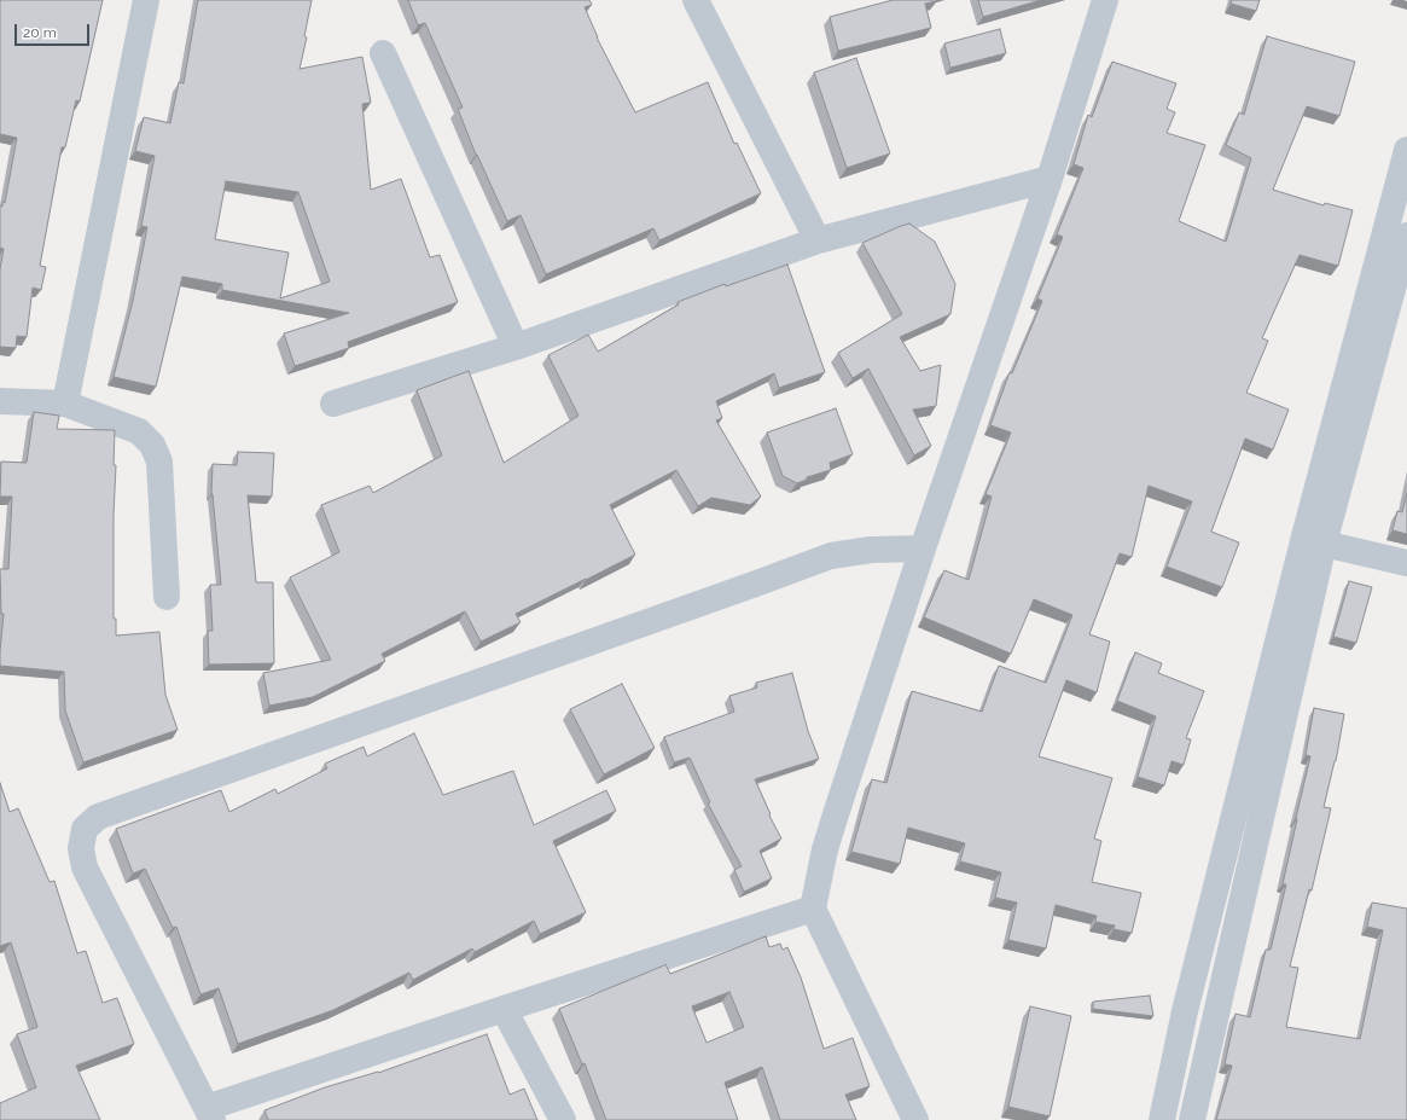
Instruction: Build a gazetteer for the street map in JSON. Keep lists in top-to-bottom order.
{
  "scale_bar": "20 m"
}
